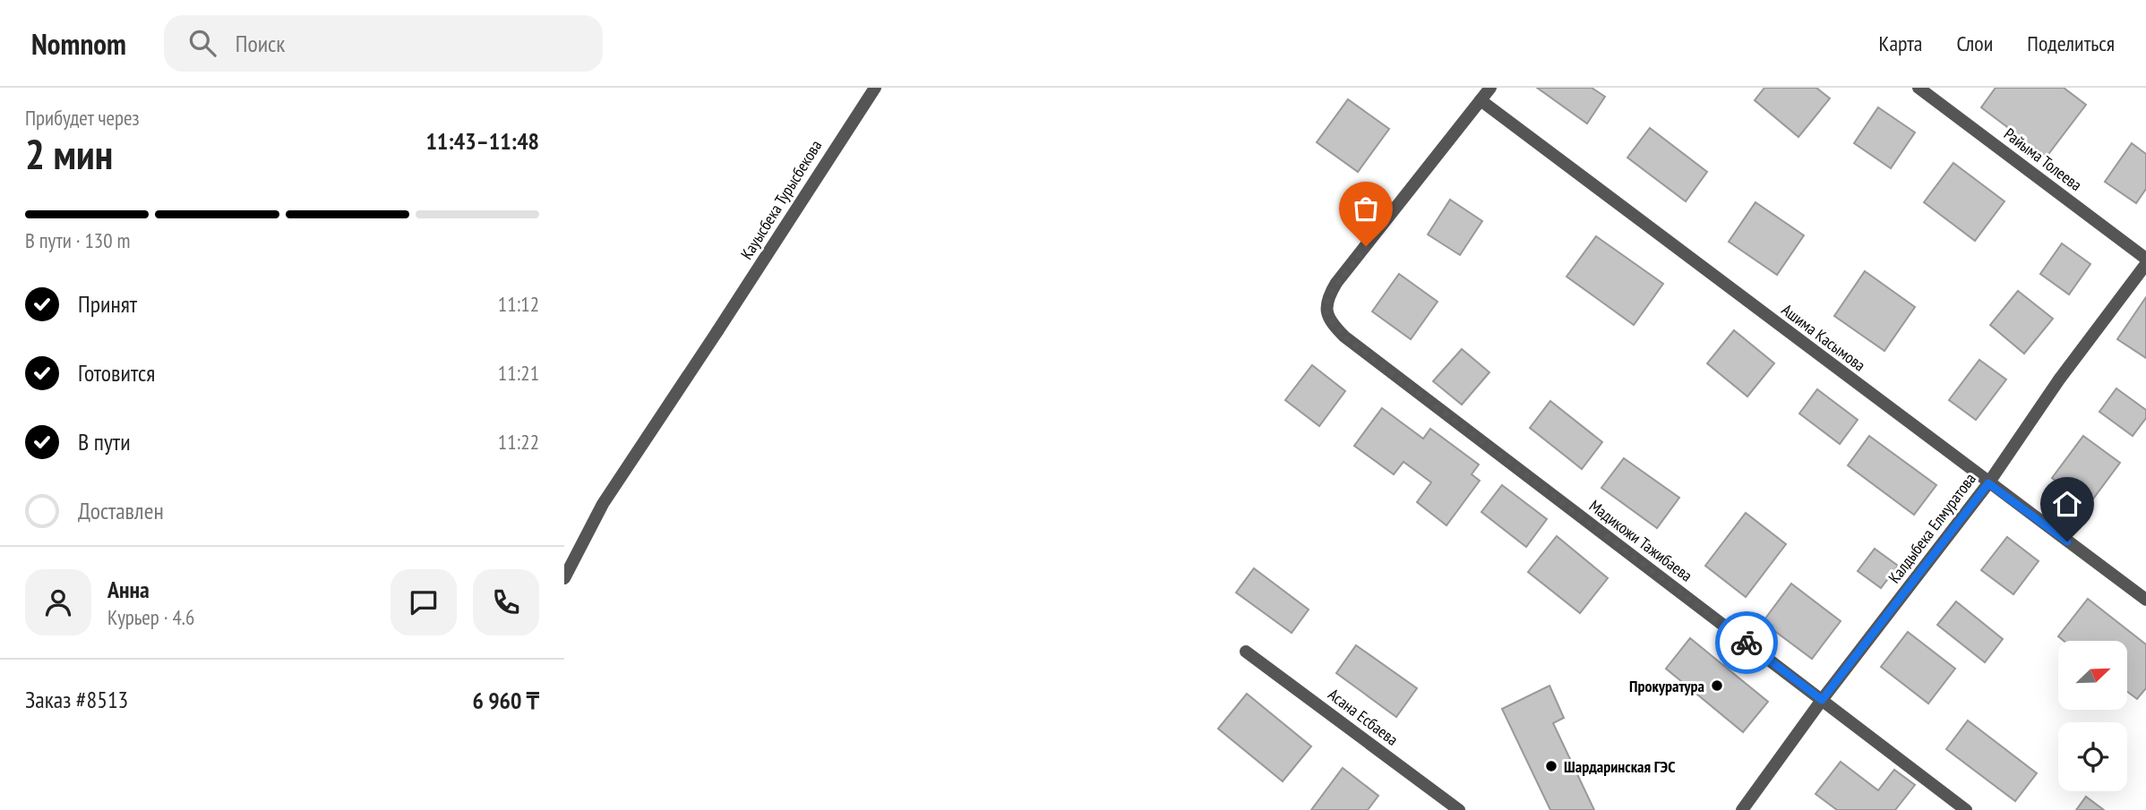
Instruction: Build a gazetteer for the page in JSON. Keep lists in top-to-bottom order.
{
  "streets": {
    "street": [
      "Райыма Толеева",
      "Кауысбека Турысбекова",
      "Ашима Касымова",
      "Калдыбека Елмуратова",
      "Мадикожи Тажибаева",
      "Асана Есбаева"
    ]
  },
  "crossings": [
    ["Ашима Касымова", "Калдыбека Елмуратова"],
    ["Ашима Касымова", "Мадикожи Тажибаева"],
    ["Калдыбека Елмуратова", "Мадикожи Тажибаева"]
  ],
  "places": ["Прокуратура", "Шардаринская ГЭС"],
  "north": "top right",
  "page": {
    "header": "Nomnom",
    "search": "Поиск",
    "nav": ["Карта", "Слои", "Поделиться"],
    "heading": ["2 мин", "Прибудет через", "11:43–11:48"],
    "panel": [
      "Анна",
      "Курьер · 4.6",
      "Заказ #8513",
      "6 960 ₸"
    ],
    "bar": "В пути · 130 m",
    "list": [
      ["Принят", "11:12"],
      ["Готовится", "11:21"],
      ["В пути", "11:22"],
      "Доставлен"
    ]
  }
}
